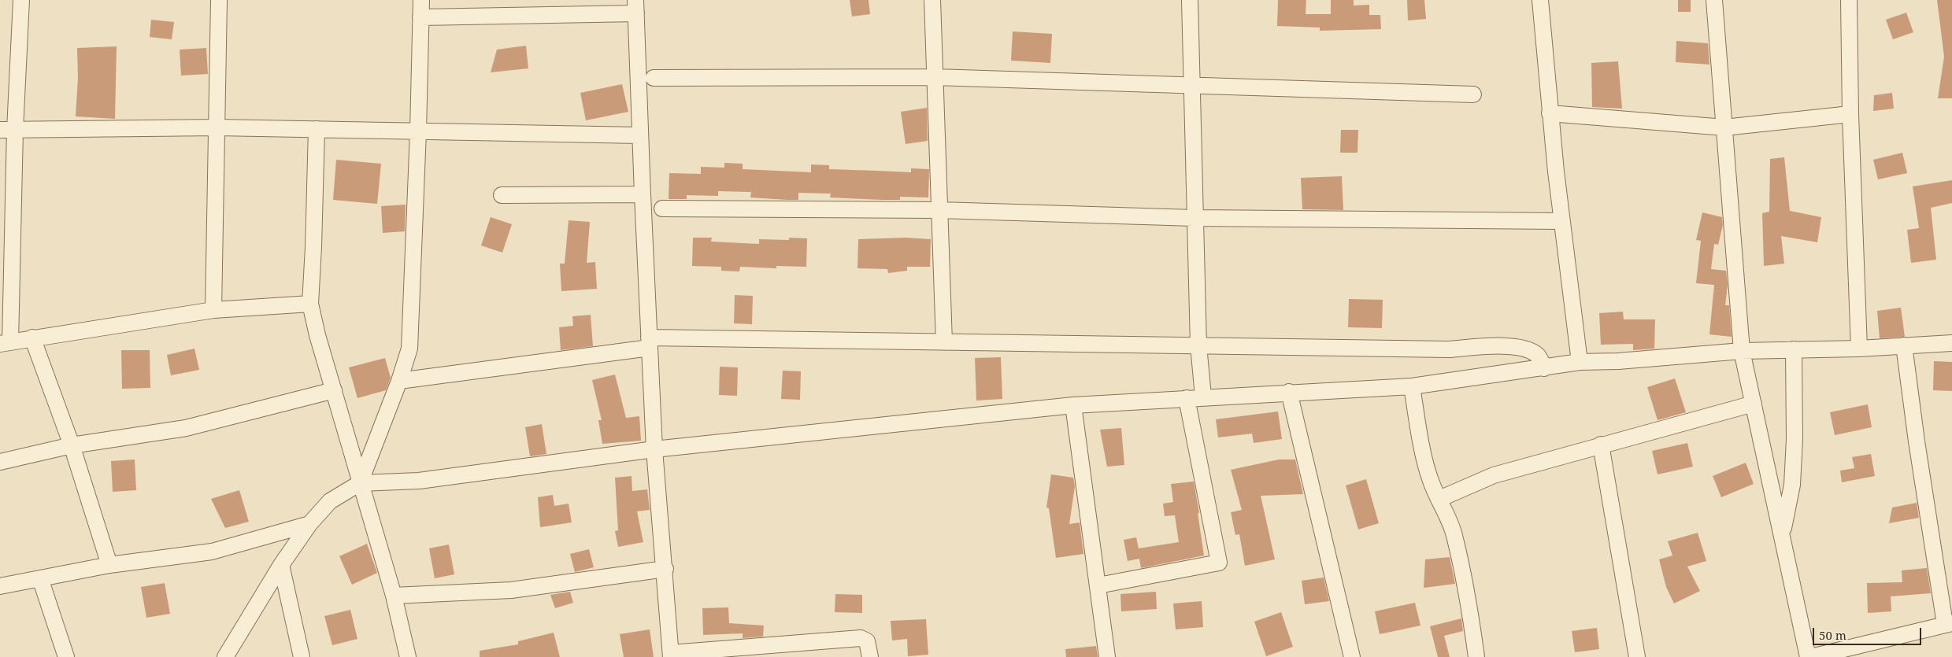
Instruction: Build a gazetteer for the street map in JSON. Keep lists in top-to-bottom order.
{
  "scale_bar": "50 m"
}
